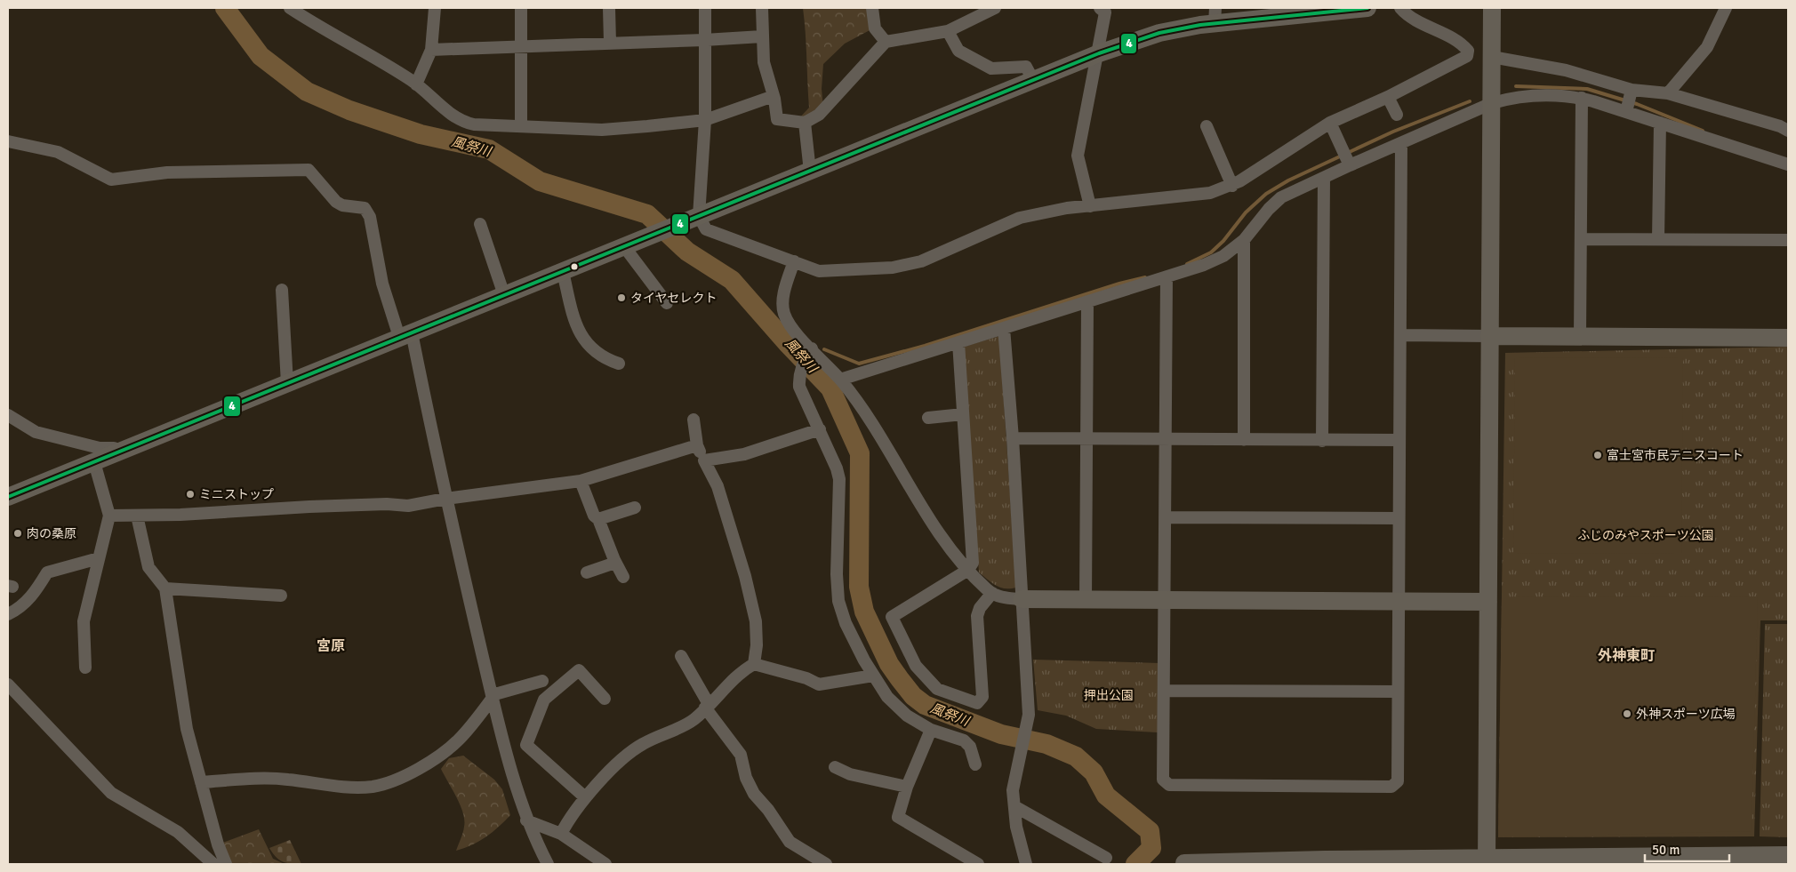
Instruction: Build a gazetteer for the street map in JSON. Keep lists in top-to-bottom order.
{
  "districts": ["宮原", "外神東町"],
  "water": ["風祭川"],
  "parks": ["ふじのみやスポーツ公園", "押出公園"],
  "places": [
    "タイヤセレクト",
    "富士宮市民テニスコート",
    "ミニストップ",
    "肉の桑原",
    "外神スポーツ広場"
  ],
  "lines": ["transit line 4"],
  "scale_bar": "50 m"
}
